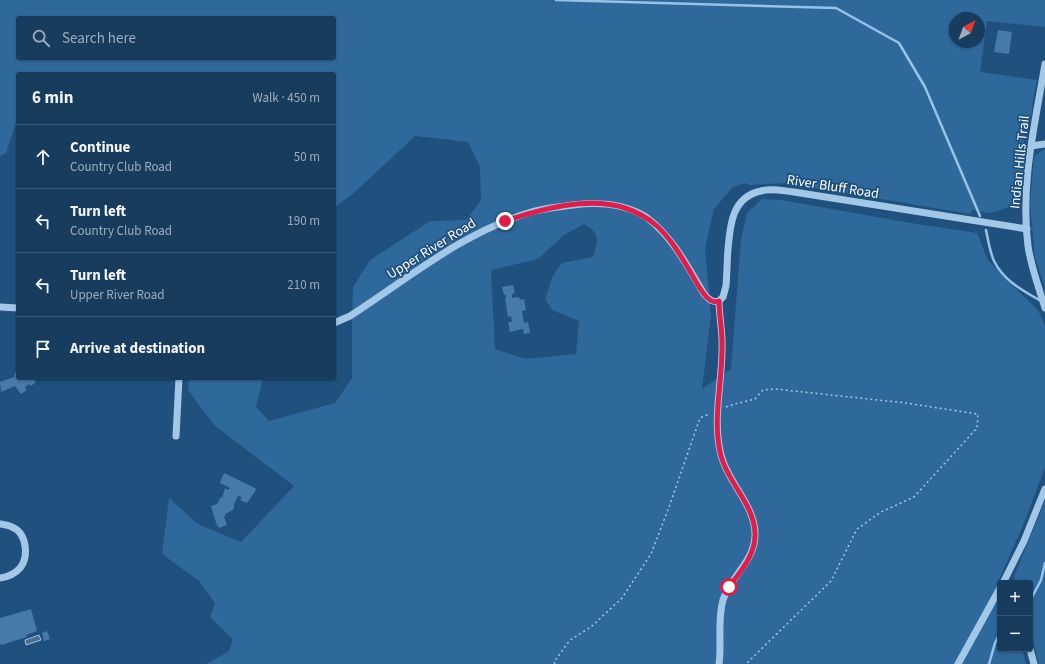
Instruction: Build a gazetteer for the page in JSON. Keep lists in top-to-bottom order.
{
  "streets": {
    "street": ["Indian Hills Trail", "River Bluff Road", "Upper River Road"]
  },
  "crossings": [
    ["Indian Hills Trail", "River Bluff Road"],
    ["River Bluff Road", "Upper River Road"]
  ],
  "north": "top right",
  "page": {
    "search": "Search here",
    "heading": ["6 min", "Walk · 450 m"],
    "list": [
      ["Continue", "Country Club Road", "50 m"],
      ["Turn left", "Country Club Road", "190 m"],
      ["Turn left", "Upper River Road", "210 m"],
      "Arrive at destination"
    ],
    "map_buttons": ["+", "−"]
  }
}
